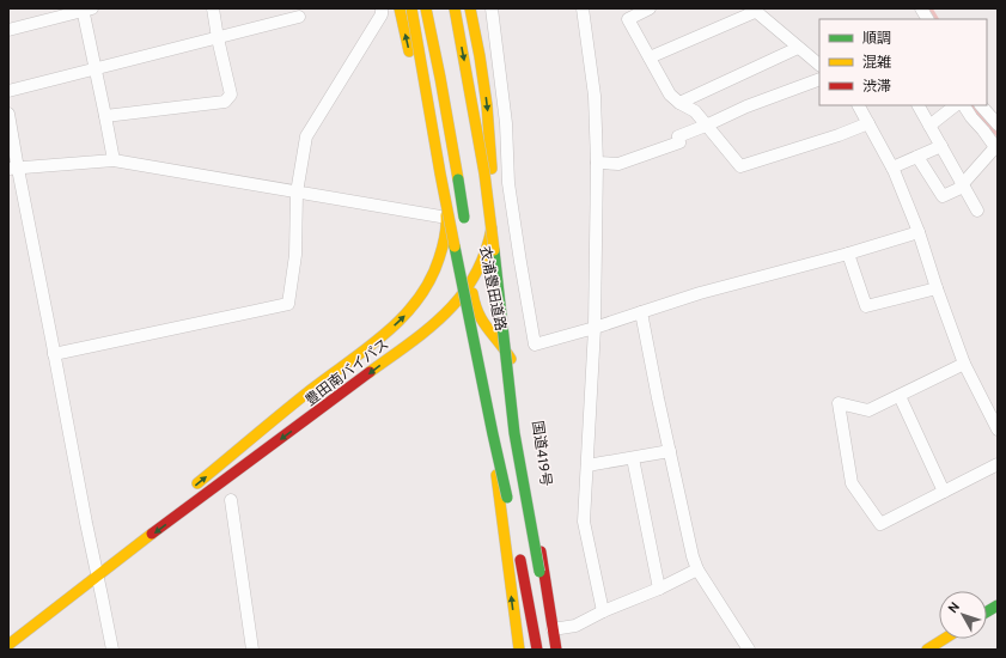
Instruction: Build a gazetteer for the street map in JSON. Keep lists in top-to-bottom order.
{
  "streets": {
    "main road": ["衣浦豊田道路", "豊田南バイパス", "国道419号"]
  },
  "crossings": [
    ["豊田南バイパス", "国道419号"]
  ],
  "legend": ["順調", "混雑", "渋滞"],
  "north": "top left"
}
